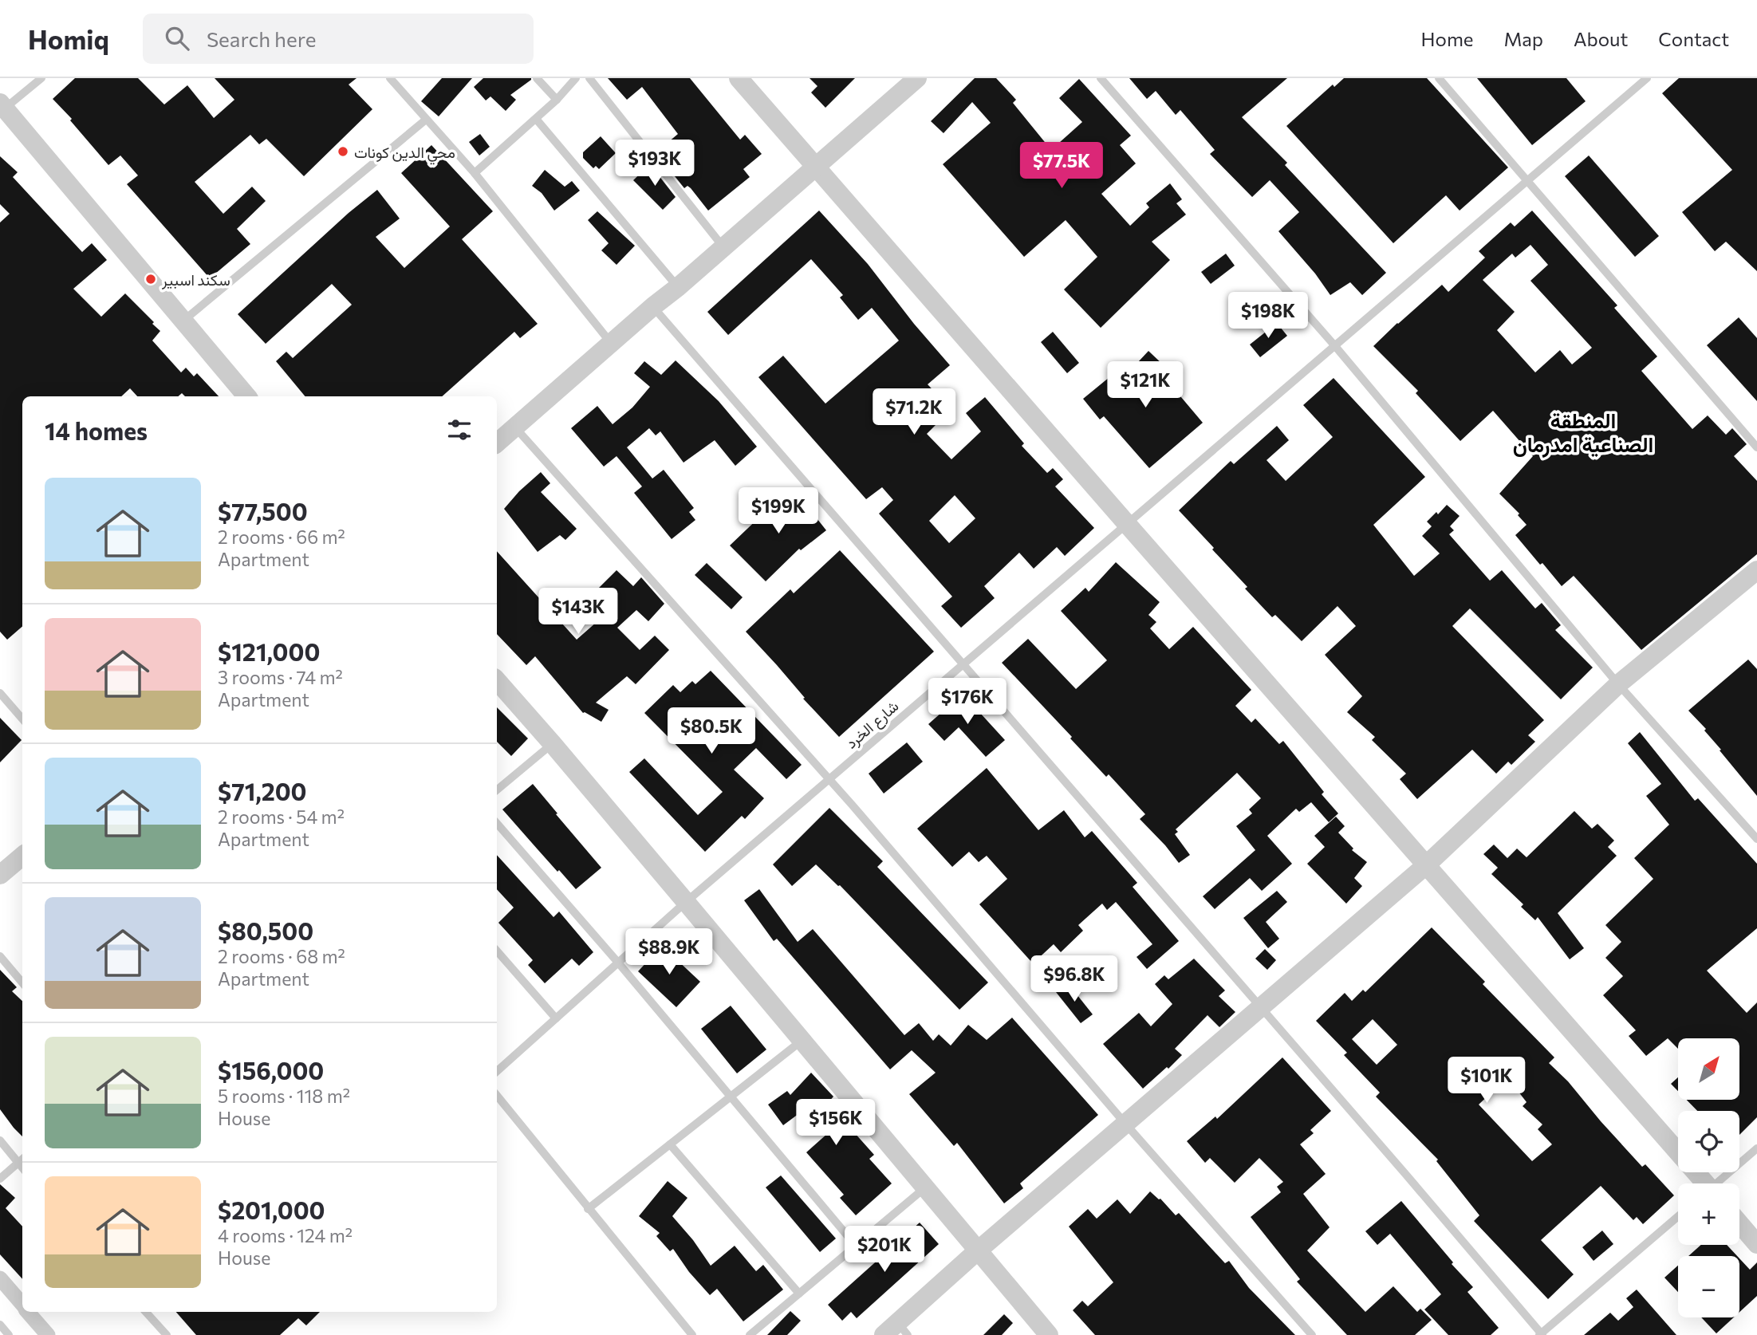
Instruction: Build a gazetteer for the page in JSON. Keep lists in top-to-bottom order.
{
  "streets": {
    "lane": ["شارع الخرد"]
  },
  "districts": ["المنطقة الصناعية امدرمان"],
  "places": ["محي الدين كونات", "سكند اسبير"],
  "north": "top right",
  "page": {
    "header": "Homiq",
    "search": "Search here",
    "nav": [
      "Home",
      "Map",
      "About",
      "Contact"
    ],
    "price": [
      "$193K",
      "$77.5K",
      "$198K",
      "$121K",
      "$71.2K",
      "$199K",
      "$143K",
      "$176K",
      "$80.5K",
      "$88.9K",
      "$96.8K",
      "$101K",
      "$156K",
      "$201K"
    ],
    "heading": "14 homes",
    "list": [
      {
        "name": "$77,500",
        "note": "2 rooms · 66 m² · Apartment"
      },
      {
        "name": "$121,000",
        "note": "3 rooms · 74 m² · Apartment"
      },
      {
        "name": "$71,200",
        "note": "2 rooms · 54 m² · Apartment"
      },
      {
        "name": "$80,500",
        "note": "2 rooms · 68 m² · Apartment"
      },
      {
        "name": "$156,000",
        "note": "5 rooms · 118 m² · House"
      },
      {
        "name": "$201,000",
        "note": "4 rooms · 124 m² · House"
      }
    ],
    "map_buttons": ["+", "−"]
  }
}
